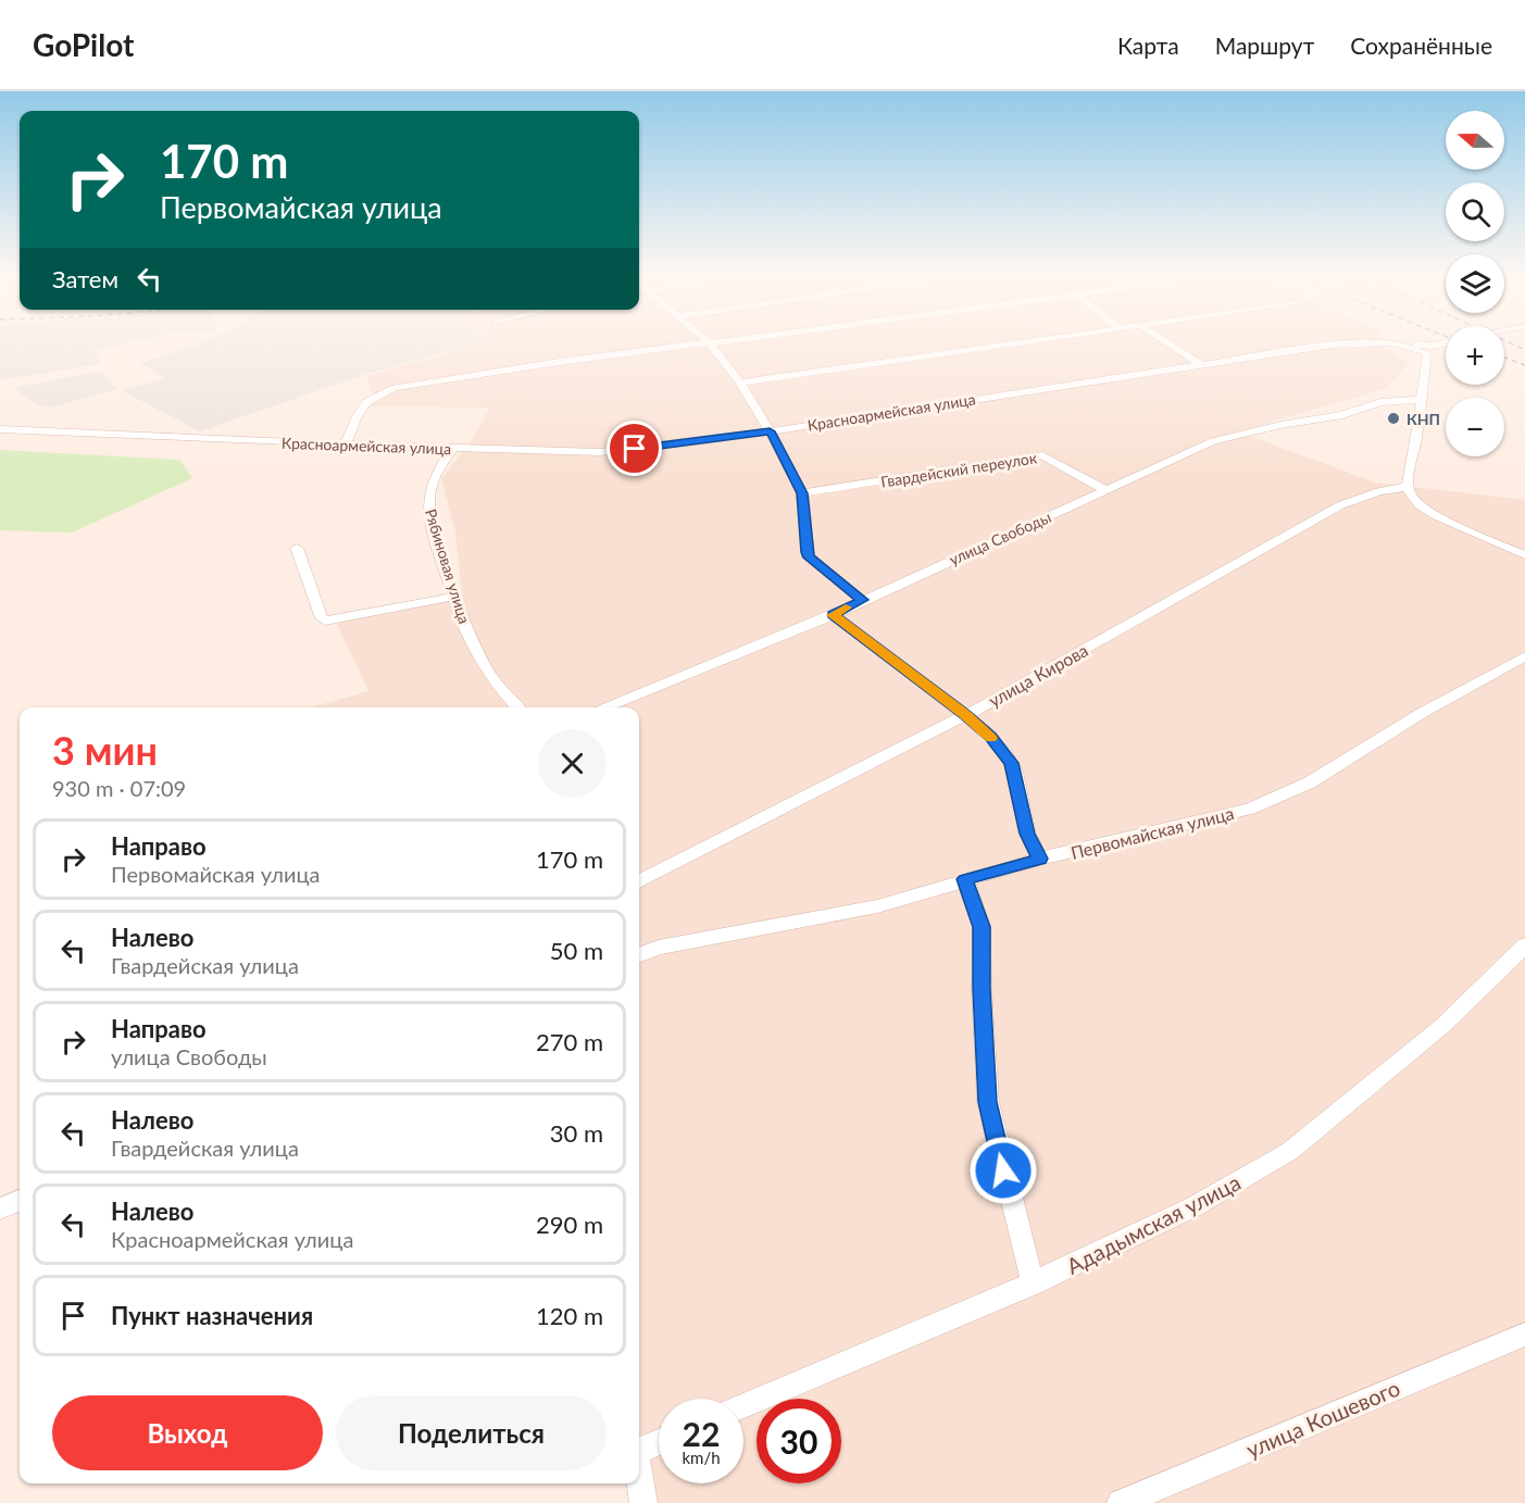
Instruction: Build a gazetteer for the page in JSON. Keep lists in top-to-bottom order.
{
  "streets": {
    "street": [
      "Красноармейская улица",
      "Гвардейский переулок",
      "улица Свободы",
      "Рябиновая улица",
      "улица Кирова",
      "Первомайская улица",
      "Ададымская улица",
      "улица Кошевого"
    ]
  },
  "crossings": [
    ["Красноармейская улица", "Рябиновая улица"],
    ["Гвардейский переулок", "улица Свободы"]
  ],
  "places": ["КНП"],
  "north": "left",
  "page": {
    "header": "GoPilot",
    "nav": ["Карта", "Маршрут", "Сохранённые"],
    "map_buttons": ["+", "−"],
    "turn": ["170 m", "Первомайская улица"],
    "then": "Затем",
    "heading": ["3 мин", "930 m · 07:09"],
    "list": [
      {
        "name": "Направо",
        "note": "Первомайская улица",
        "value": "170 m"
      },
      {
        "name": "Налево",
        "note": "Гвардейская улица",
        "value": "50 m"
      },
      {
        "name": "Направо",
        "note": "улица Свободы",
        "value": "270 m"
      },
      {
        "name": "Налево",
        "note": "Гвардейская улица",
        "value": "30 m"
      },
      {
        "name": "Налево",
        "note": "Красноармейская улица",
        "value": "290 m"
      },
      {
        "name": "Пункт назначения",
        "value": "120 m"
      }
    ],
    "buttons": ["Выход", "Поделиться"],
    "speed": "22 km/h",
    "limit": "30"
  }
}
